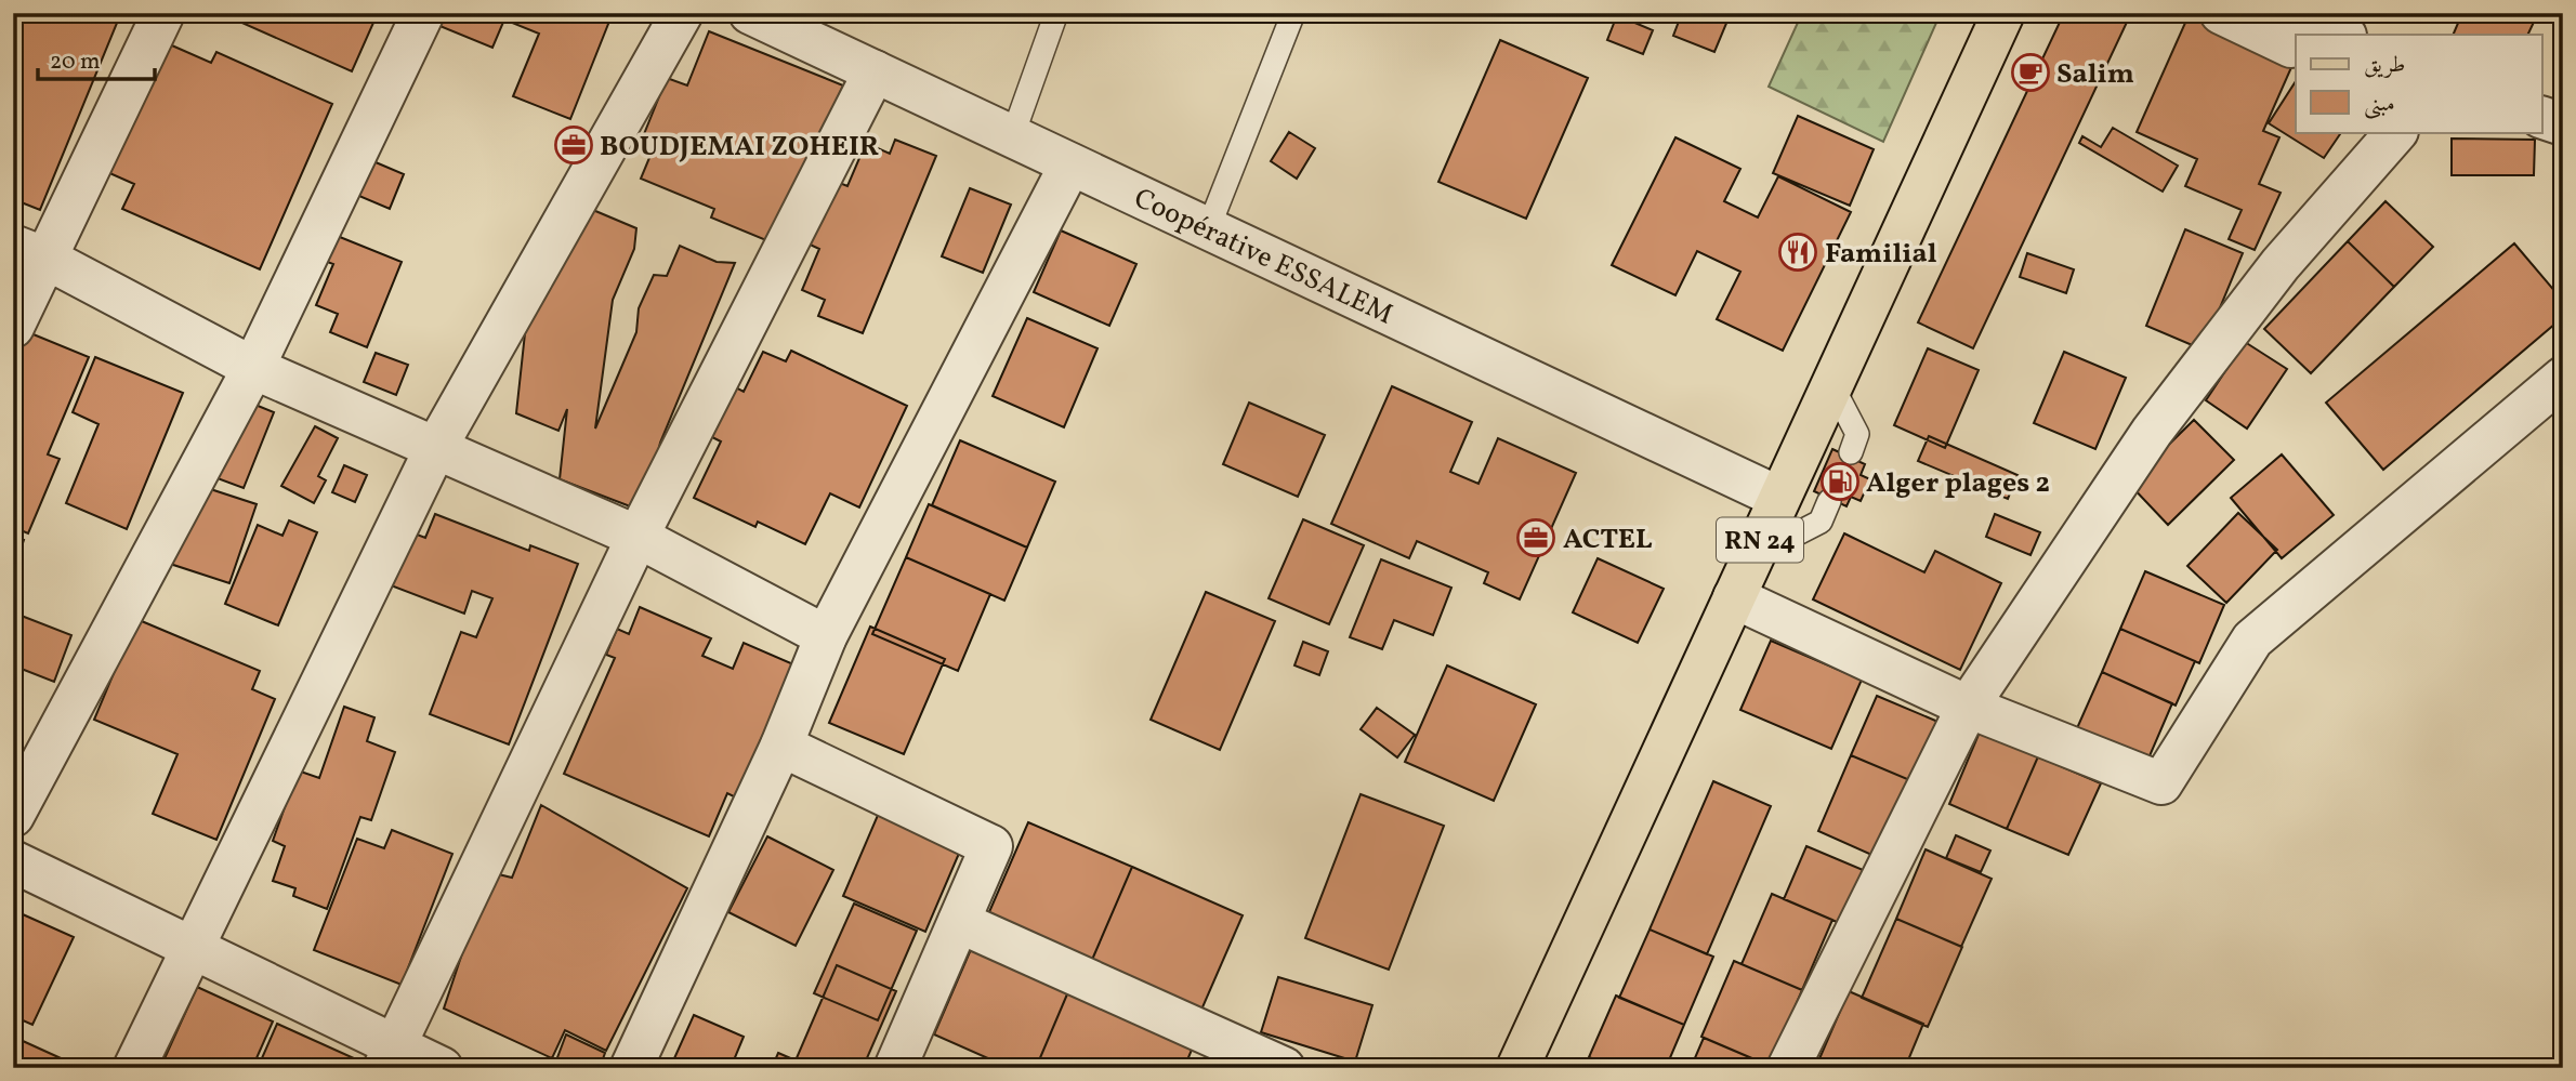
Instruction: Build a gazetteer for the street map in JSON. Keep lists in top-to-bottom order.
{
  "streets": {
    "main road": ["RN 24"],
    "street": ["Coopérative ESSALEM"]
  },
  "crossings": [
    ["Coopérative ESSALEM", "RN 24"]
  ],
  "places": {
    "cafe": ["Salim"],
    "office": ["BOUDJEMAI ZOHEIR", "ACTEL"],
    "restaurant": ["Familial"],
    "fuel station": ["Alger plages 2"]
  },
  "legend": ["طريق", "مبنى"],
  "scale_bar": "20 m"
}
